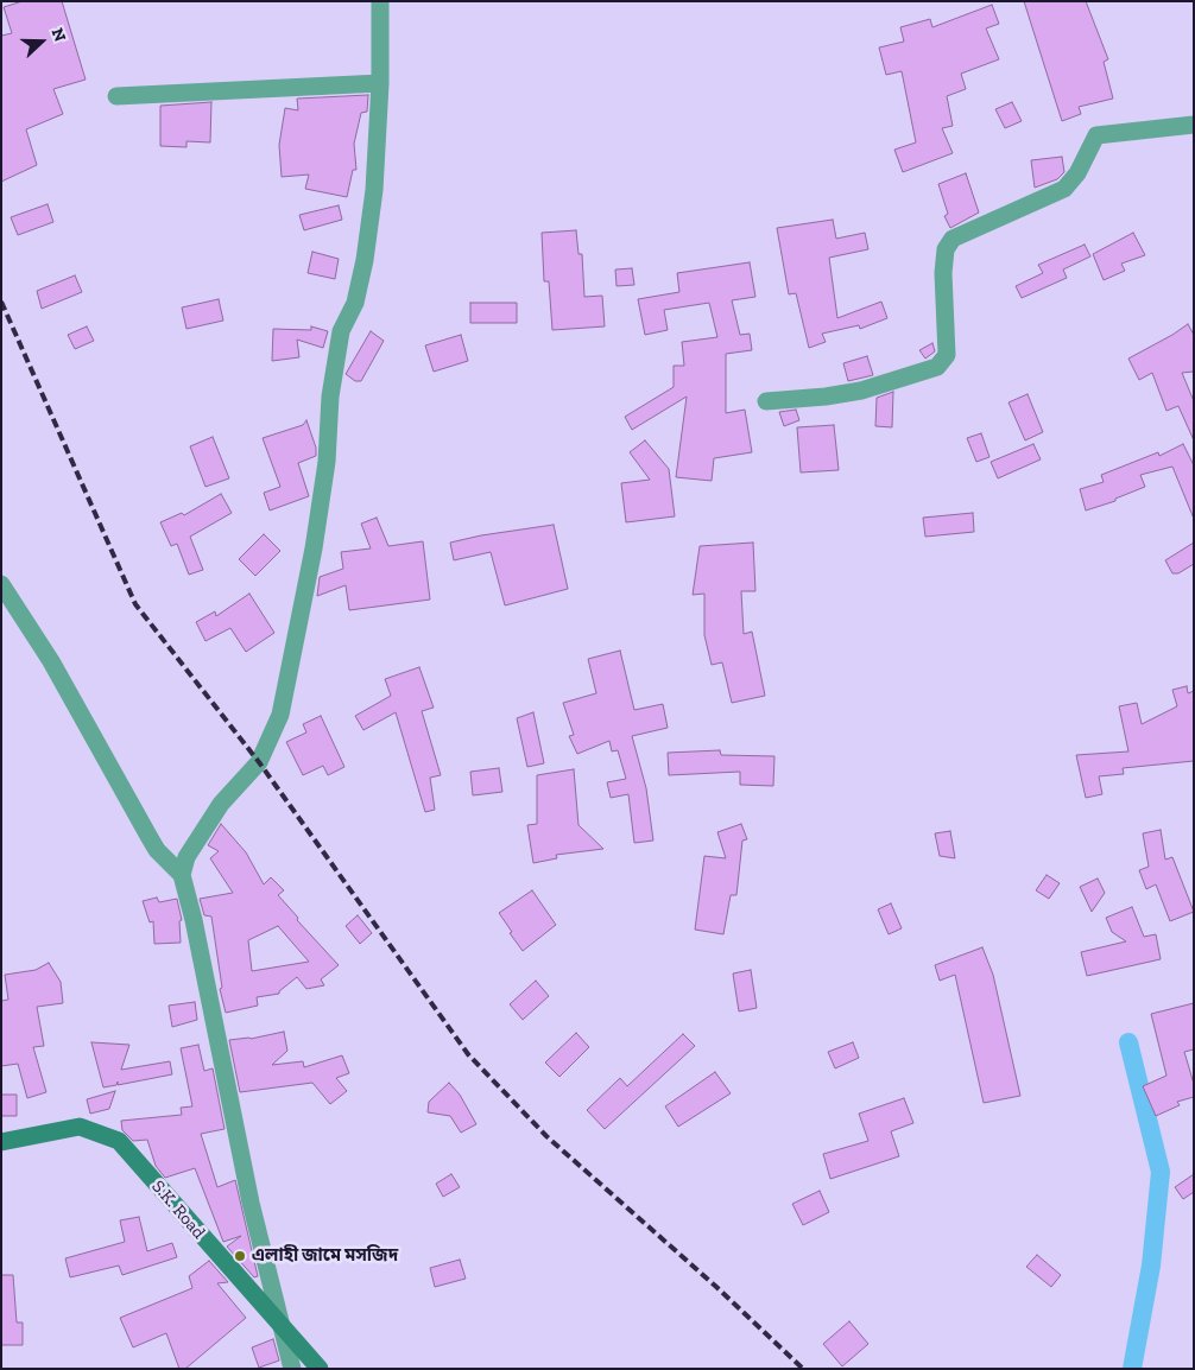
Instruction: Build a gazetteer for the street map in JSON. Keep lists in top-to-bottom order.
{
  "streets": {
    "main road": ["S.K. Road"]
  },
  "places": ["এলাহী জামে মসজিদ"],
  "north": "right"
}
